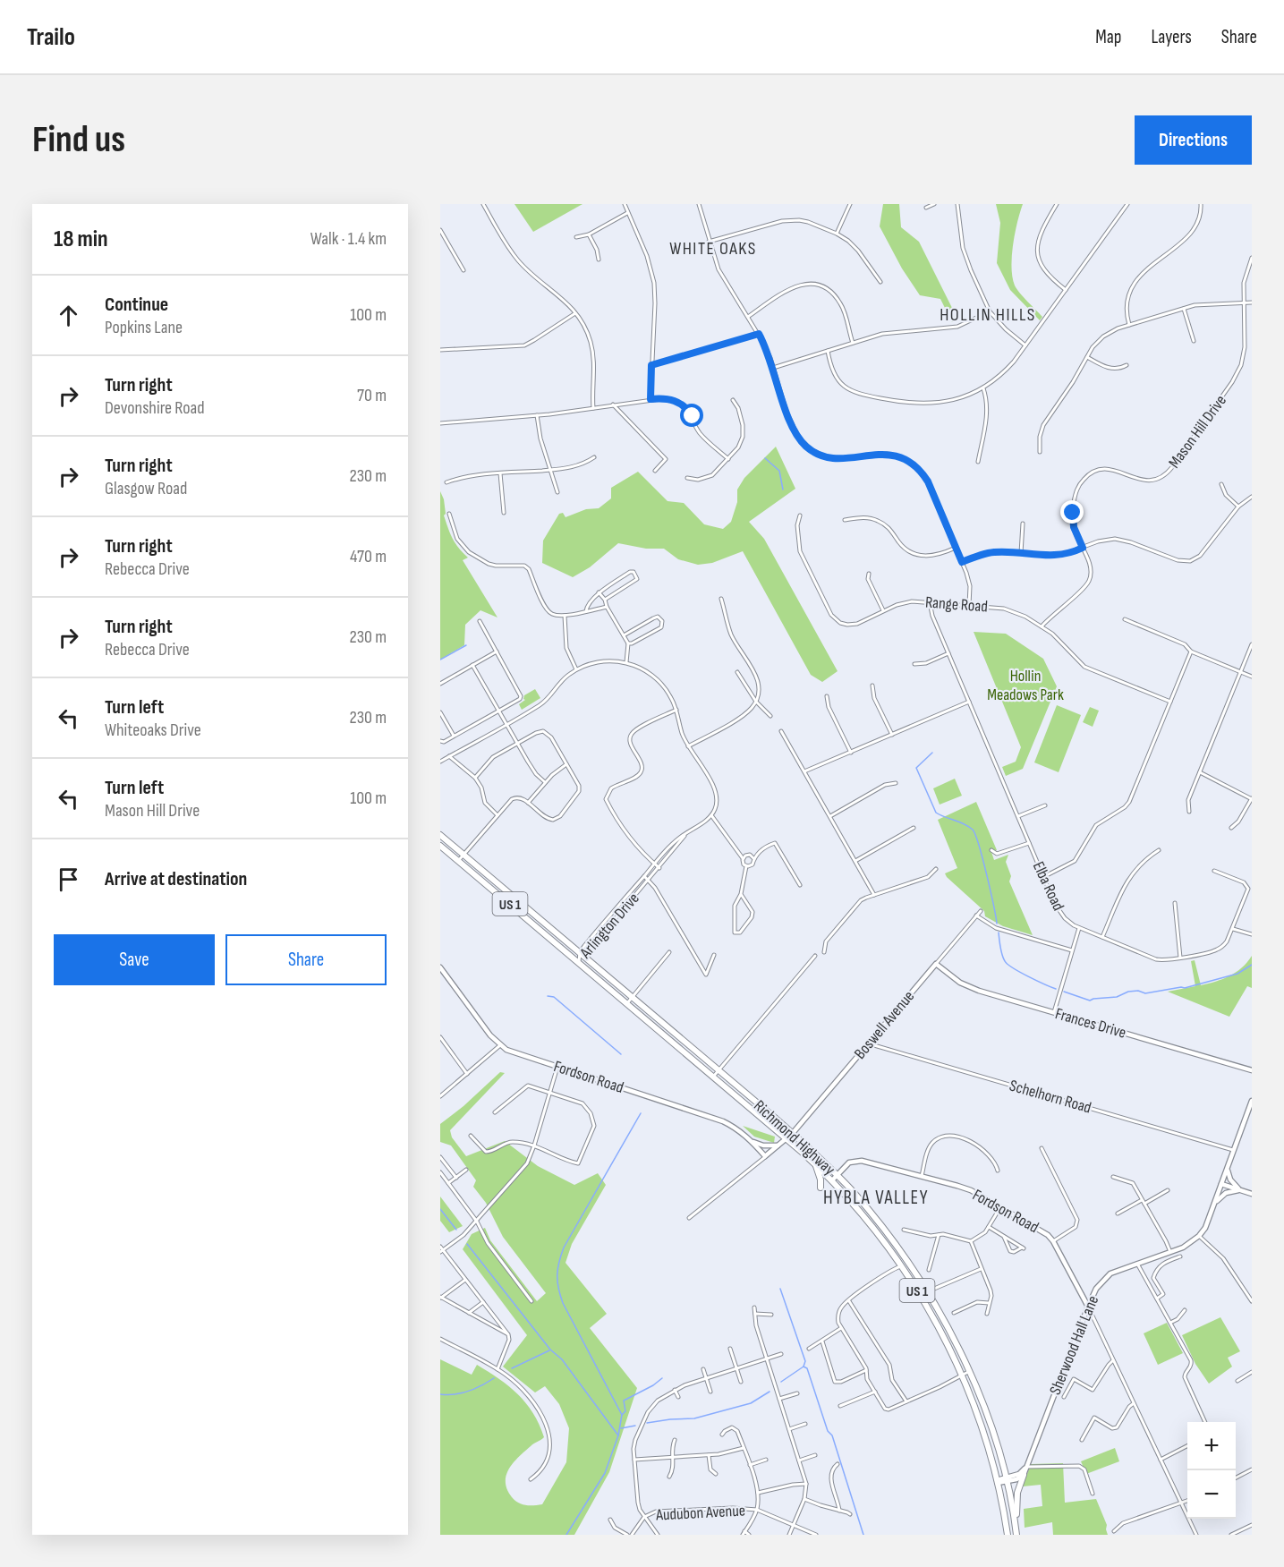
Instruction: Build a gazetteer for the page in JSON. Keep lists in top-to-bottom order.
{
  "streets": {
    "highway": ["US 1", "Richmond Highway"],
    "street": [
      "Mason Hill Drive",
      "Range Road",
      "Elba Road",
      "Arlington Drive",
      "Frances Drive",
      "Boswell Avenue",
      "Fordson Road",
      "Schelhorn Road",
      "Sherwood Hall Lane",
      "Audubon Avenue"
    ]
  },
  "crossings": [
    ["Mason Hill Drive", "Range Road"],
    ["Range Road", "Elba Road"],
    ["Arlington Drive", "Richmond Highway"],
    ["Frances Drive", "Boswell Avenue"],
    ["Boswell Avenue", "Schelhorn Road"],
    ["Boswell Avenue", "Richmond Highway"],
    ["Fordson Road", "Richmond Highway"],
    ["Fordson Road", "Sherwood Hall Lane"],
    ["Schelhorn Road", "Sherwood Hall Lane"]
  ],
  "districts": ["WHITE OAKS", "HOLLIN HILLS", "HYBLA VALLEY"],
  "parks": ["Hollin Meadows Park"],
  "page": {
    "header": "Trailo",
    "nav": ["Map", "Layers", "Share"],
    "buttons": [
      "Directions",
      ["Save", "Share"]
    ],
    "title": "Find us",
    "heading": ["18 min", "Walk · 1.4 km"],
    "list": [
      ["Continue", "Popkins Lane", "100 m"],
      ["Turn right", "Devonshire Road", "70 m"],
      ["Turn right", "Glasgow Road", "230 m"],
      ["Turn right", "Rebecca Drive", "470 m"],
      ["Turn right", "Rebecca Drive", "230 m"],
      ["Turn left", "Whiteoaks Drive", "230 m"],
      ["Turn left", "Mason Hill Drive", "100 m"],
      "Arrive at destination"
    ],
    "map_buttons": ["+", "−"]
  }
}
